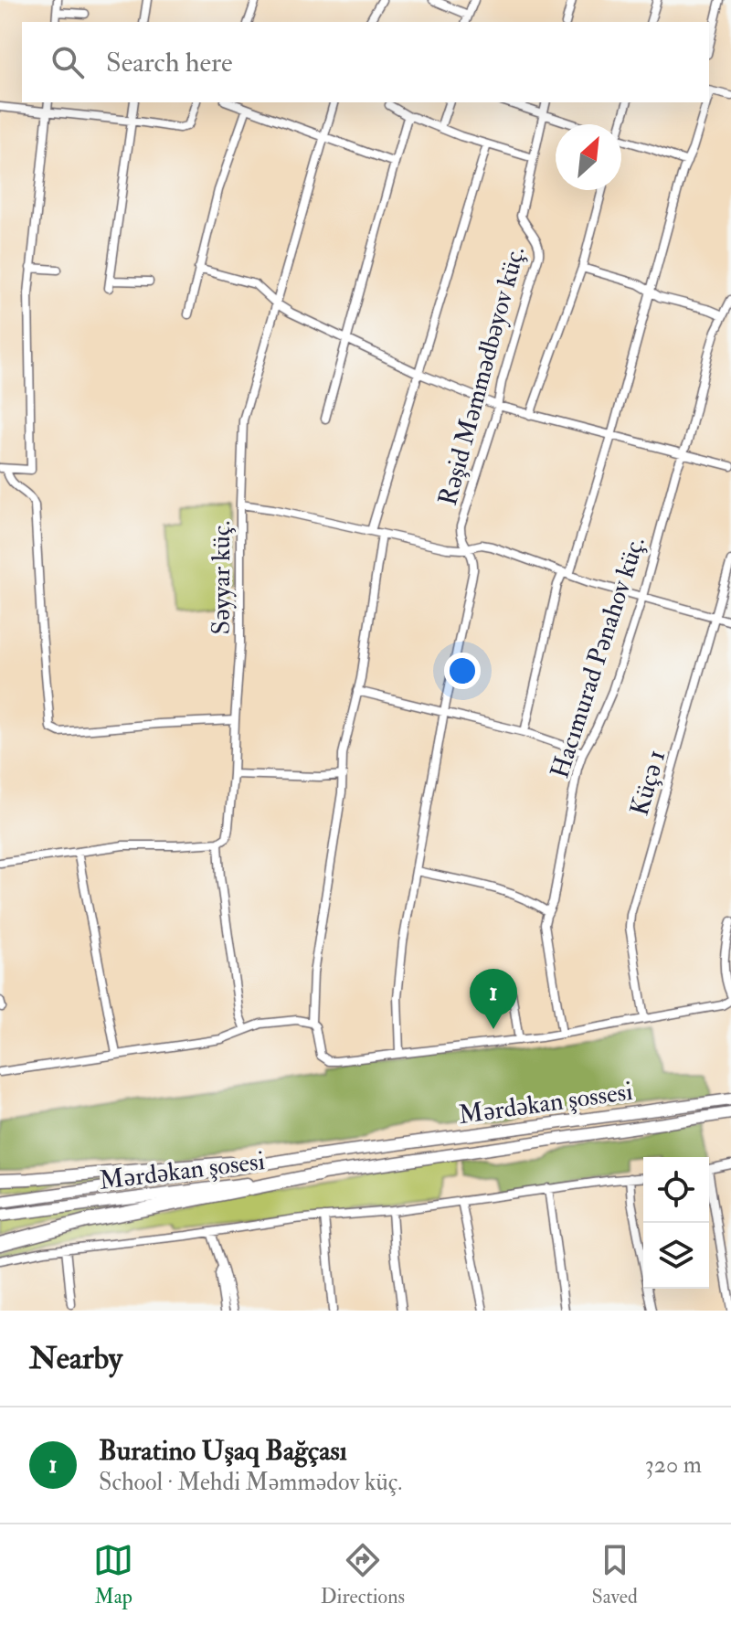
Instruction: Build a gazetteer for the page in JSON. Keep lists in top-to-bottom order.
{
  "streets": {
    "main road": ["Mərdəkan şossesi", "Mərdəkan şosesi"],
    "street": [
      "Rəşid Məmmədbəyov küç.",
      "Səyyar küç.",
      "Hacımurad Pənahov küç.",
      "Küçə 1"
    ]
  },
  "crossings": [
    ["Mərdəkan şossesi", "Mərdəkan şosesi"]
  ],
  "north": "top right",
  "page": {
    "search": "Search here",
    "pins": "1",
    "heading": "Nearby",
    "list": [
      {
        "mark": "1",
        "name": "Buratino Uşaq Bağçası",
        "note": "School · Mehdi Məmmədov küç.",
        "value": "320 m"
      }
    ],
    "nav": ["Map", "Directions", "Saved"]
  }
}
